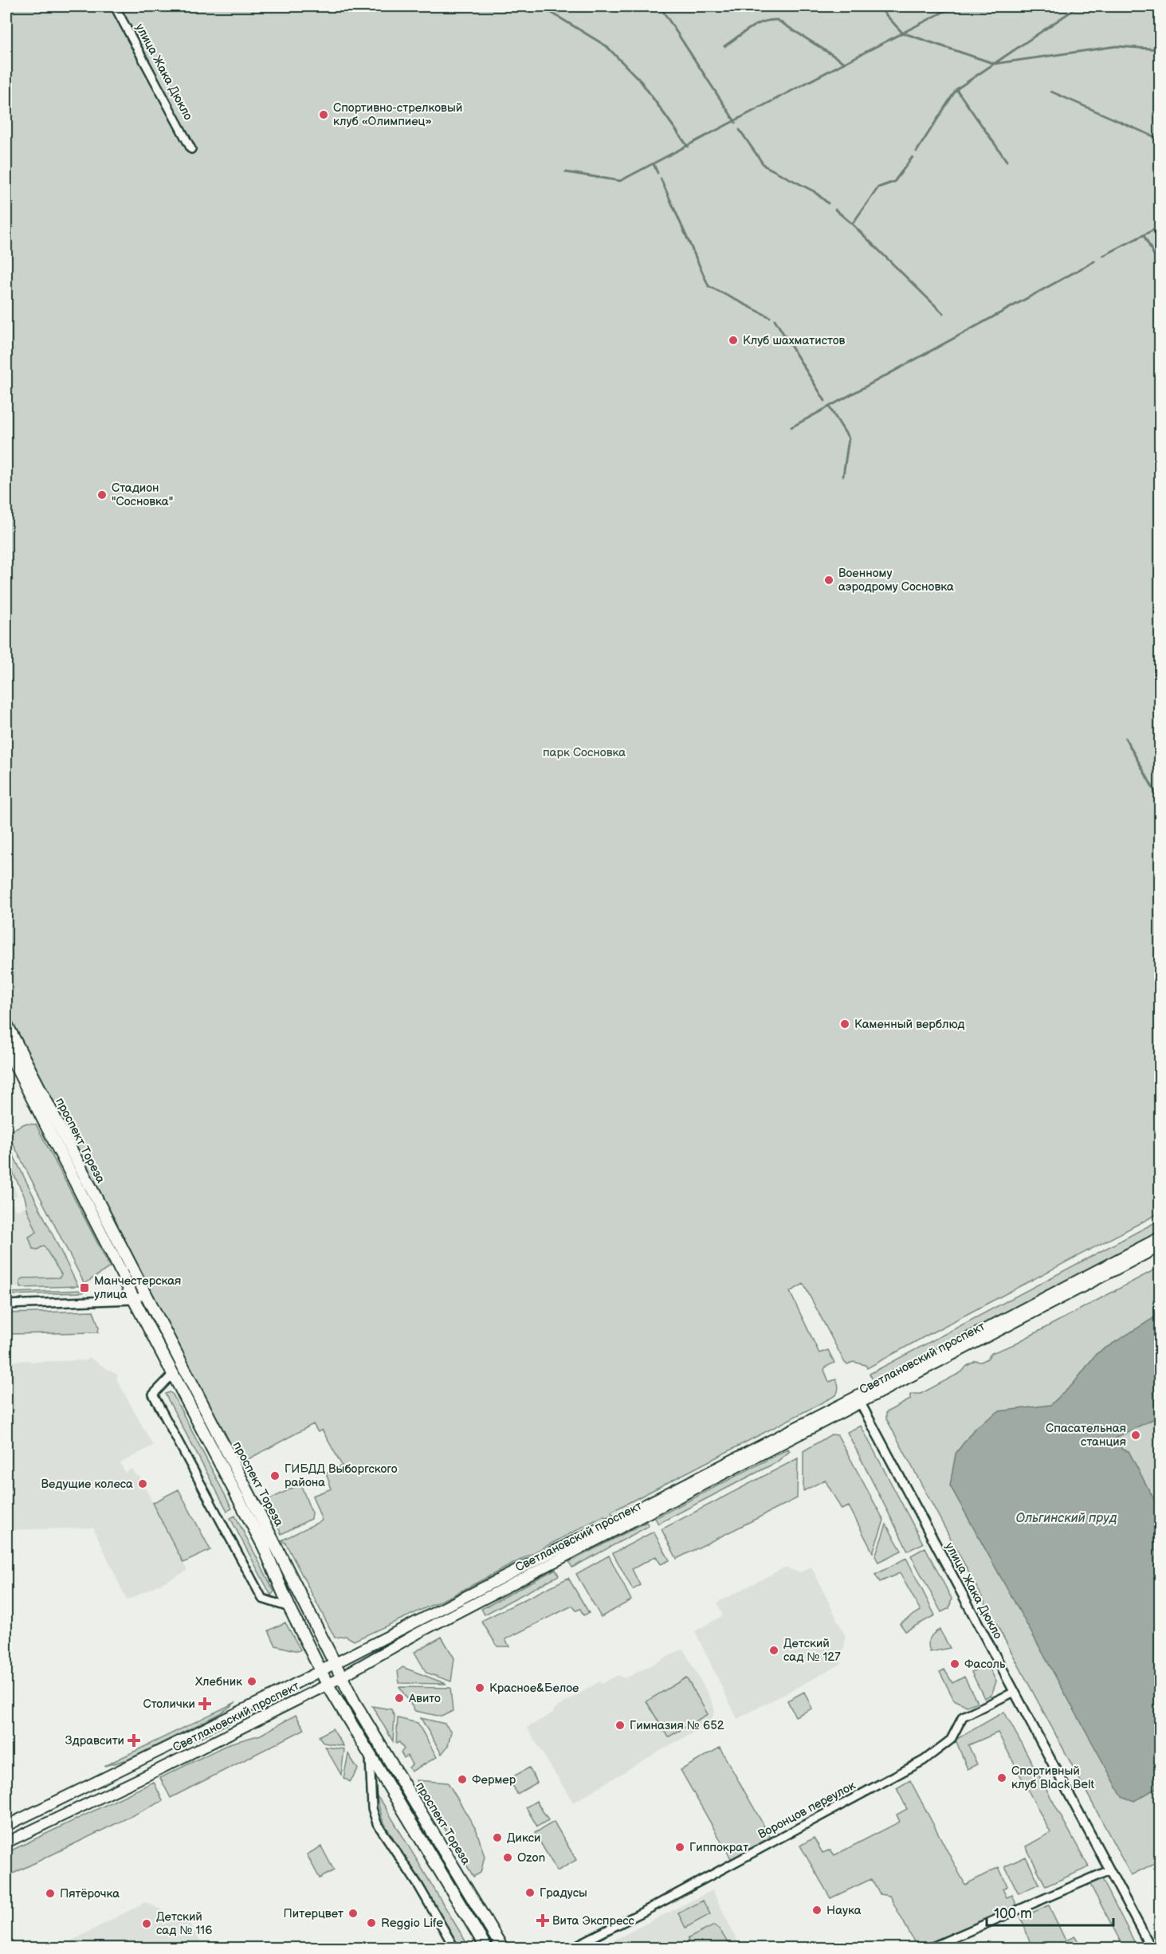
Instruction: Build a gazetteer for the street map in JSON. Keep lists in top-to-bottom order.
{
  "streets": {
    "main road": ["проспект Тореза", "Светлановский проспект"],
    "street": ["улица Жака Дюкло", "Воронцов переулок"]
  },
  "crossings": [
    ["улица Жака Дюкло", "Светлановский проспект"],
    ["улица Жака Дюкло", "Воронцов переулок"],
    ["проспект Тореза", "Светлановский проспект"]
  ],
  "water": ["Ольгинский пруд"],
  "parks": ["парк Сосновка"],
  "places": {
    "other": [
      "Спортивно-стрелковый клуб «Олимпиец»",
      "Клуб шахматистов",
      "Стадион \"Сосновка\"",
      "Военному аэродрому Сосновка",
      "Каменный верблюд",
      "Спасательная станция",
      "ГИБДД Выборгского района",
      "Ведущие колеса",
      "Детский сад № 127",
      "Фасоль",
      "Хлебник",
      "Красное&Белое",
      "Авито",
      "Гимназия № 652",
      "Спортивный клуб Black Belt",
      "Фермер",
      "Дикси",
      "Гиппократ",
      "Ozon",
      "Градусы",
      "Пятёрочка",
      "Наука",
      "Питерцвет",
      "Reggio Life",
      "Детский сад № 116"
    ],
    "transit": ["Манчестерская улица"],
    "health": ["Столички", "Здравсити", "Вита Экспресс"]
  },
  "scale_bar": "100 m"
}
